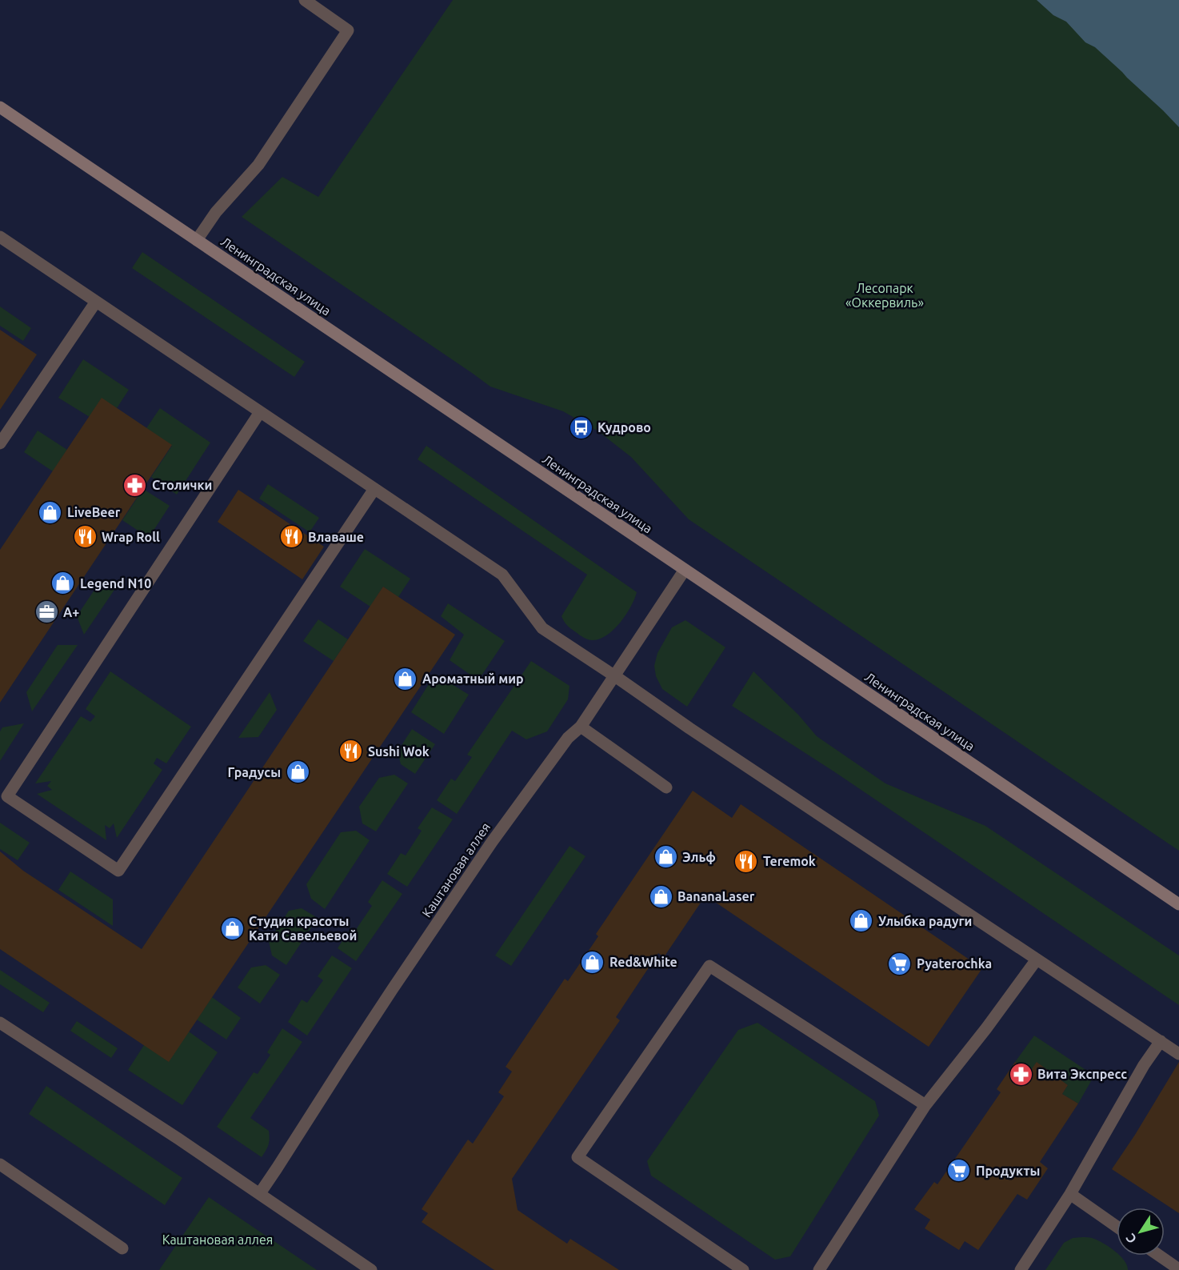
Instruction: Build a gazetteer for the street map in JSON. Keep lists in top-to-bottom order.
{
  "streets": {
    "street": ["Ленинградская улица"],
    "lane": ["Каштановая аллея"]
  },
  "crossings": [
    ["Ленинградская улица", "Каштановая аллея"]
  ],
  "parks": ["Лесопарк «Оккервиль»", "Каштановая аллея"],
  "places": {
    "bus stop": ["Кудрово"],
    "pharmacy": ["Столички", "Вита Экспресс"],
    "shop": [
      "LiveBeer",
      "Legend N10",
      "Ароматный мир",
      "Градусы",
      "Эльф",
      "BananaLaser",
      "Улыбка радуги",
      "Студия красоты Кати Савельевой",
      "Red&White"
    ],
    "restaurant": [
      "Wrap Roll",
      "Влаваше",
      "Sushi Wok",
      "Teremok"
    ],
    "office": ["А+"],
    "supermarket": ["Pyaterochka", "Продукты"]
  },
  "north": "bottom left"
}
